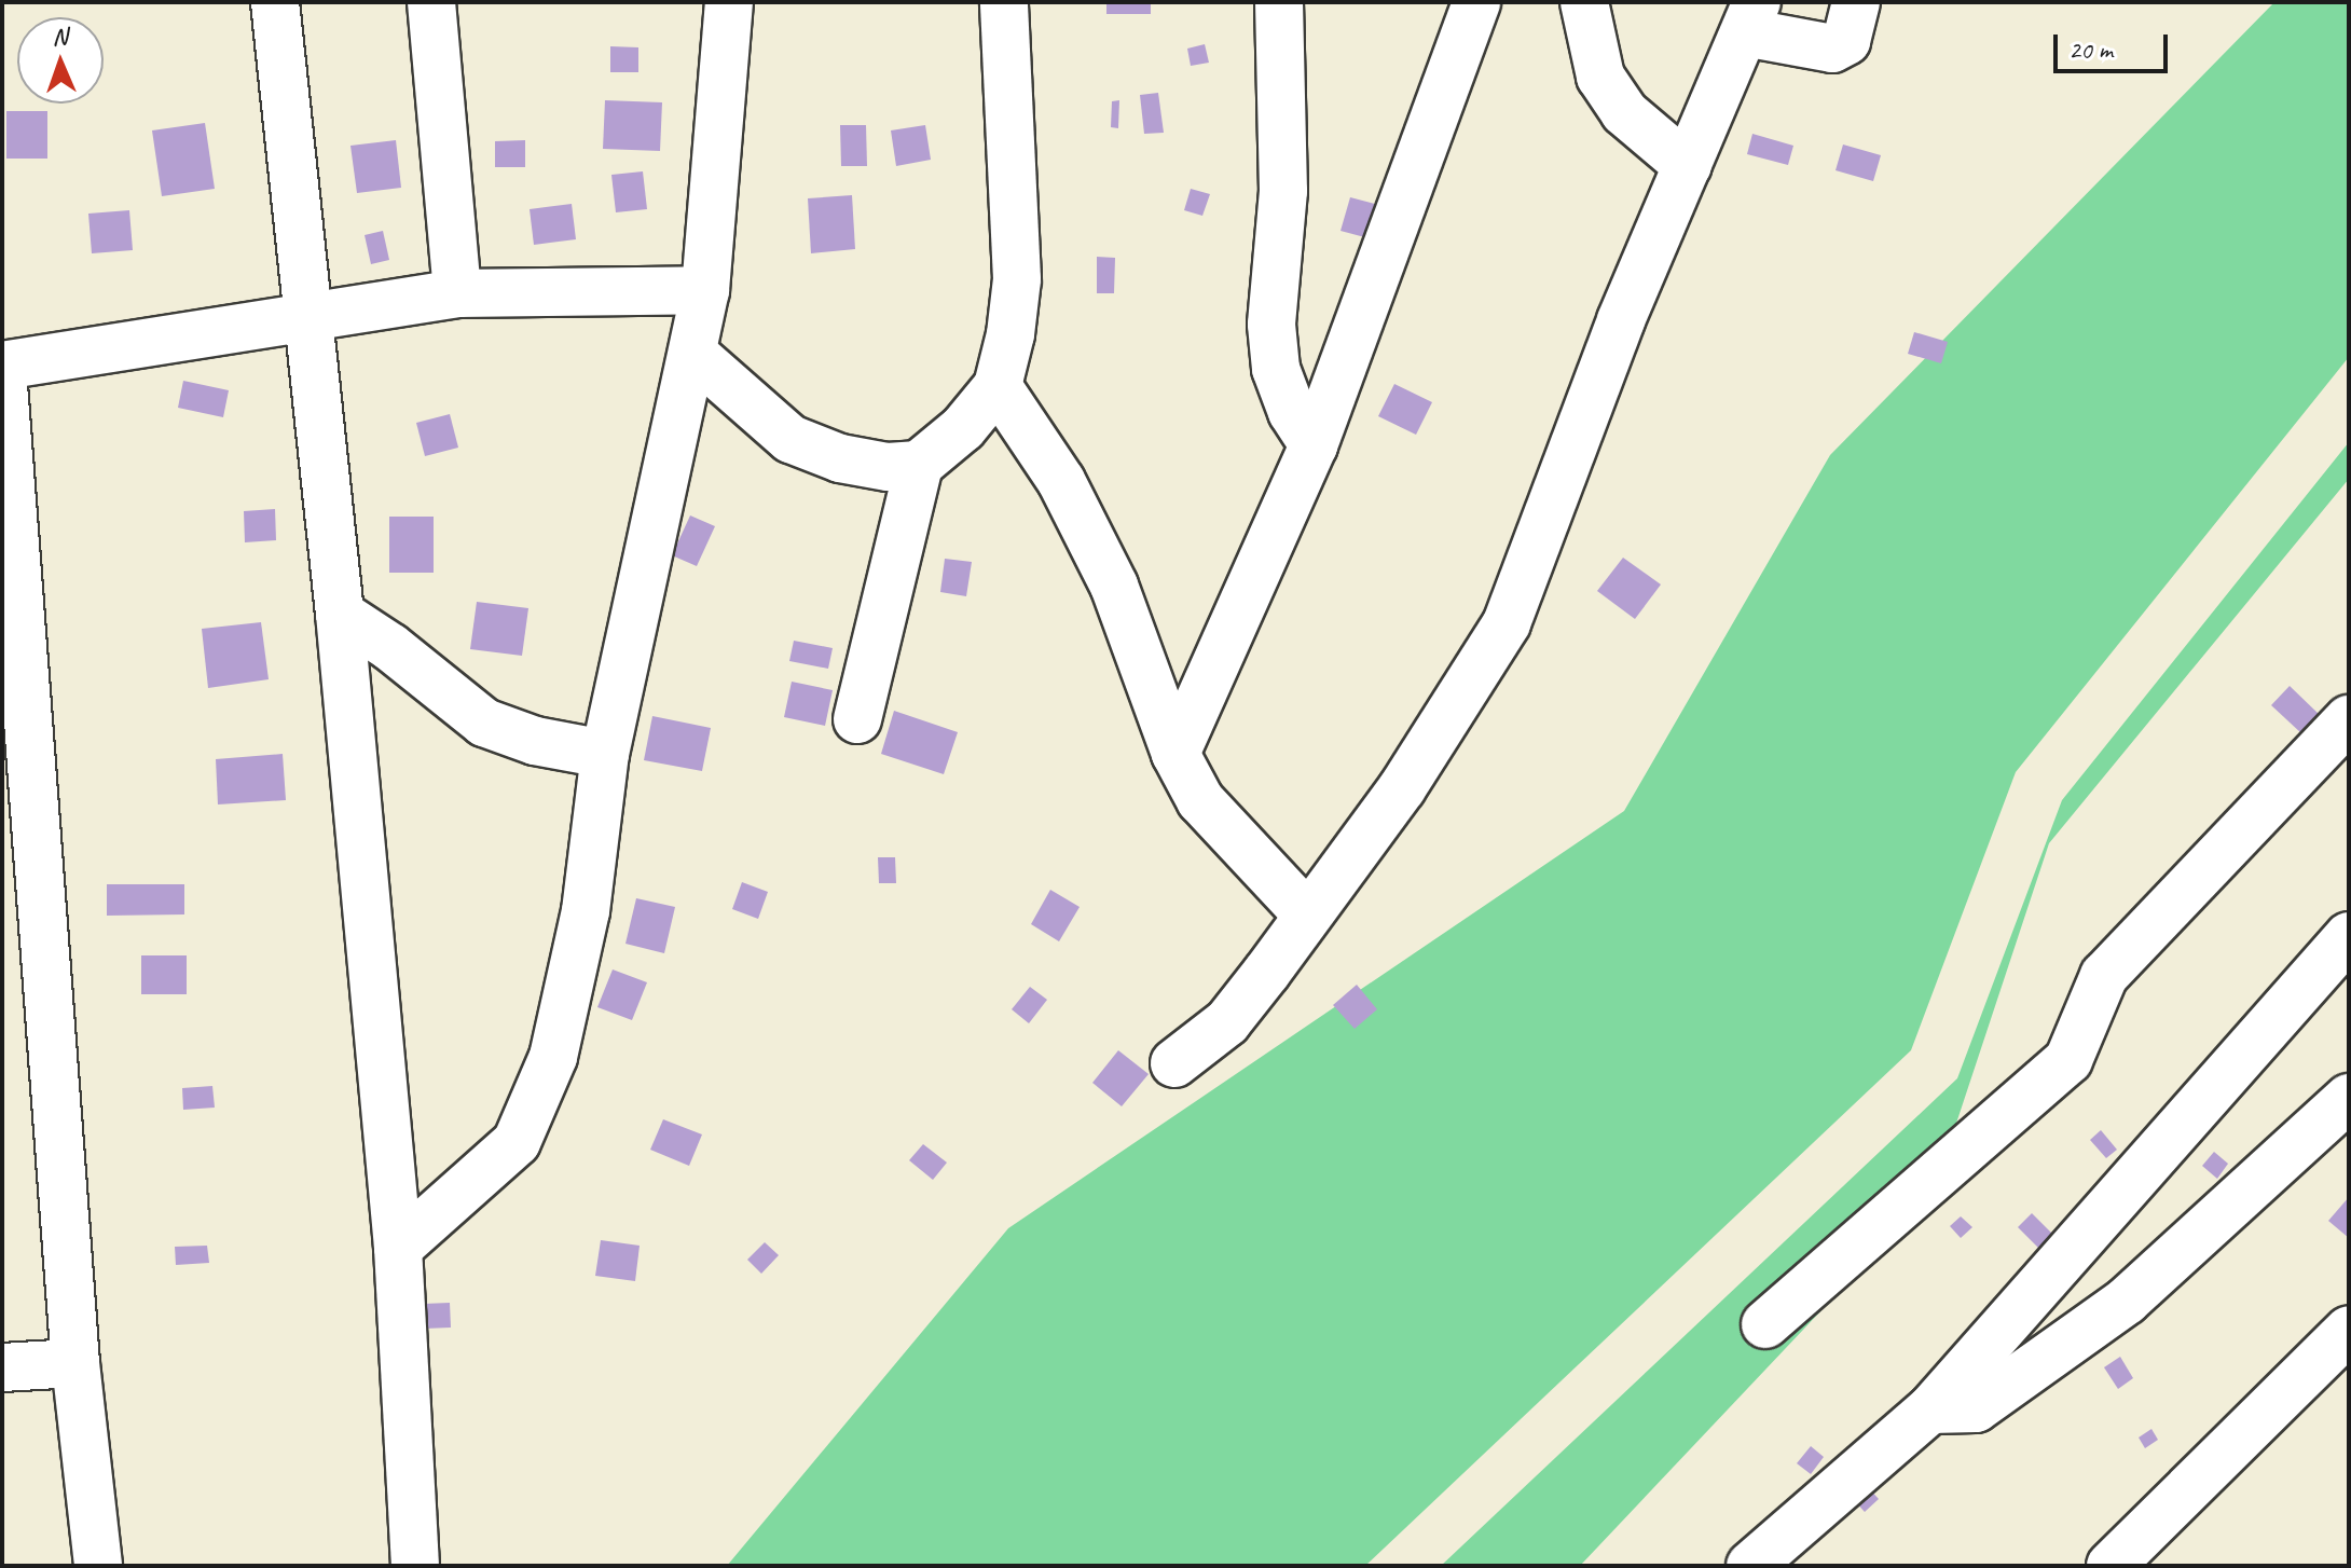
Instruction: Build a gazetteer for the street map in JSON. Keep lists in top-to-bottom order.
{
  "scale_bar": "20 m",
  "north": "top"
}
